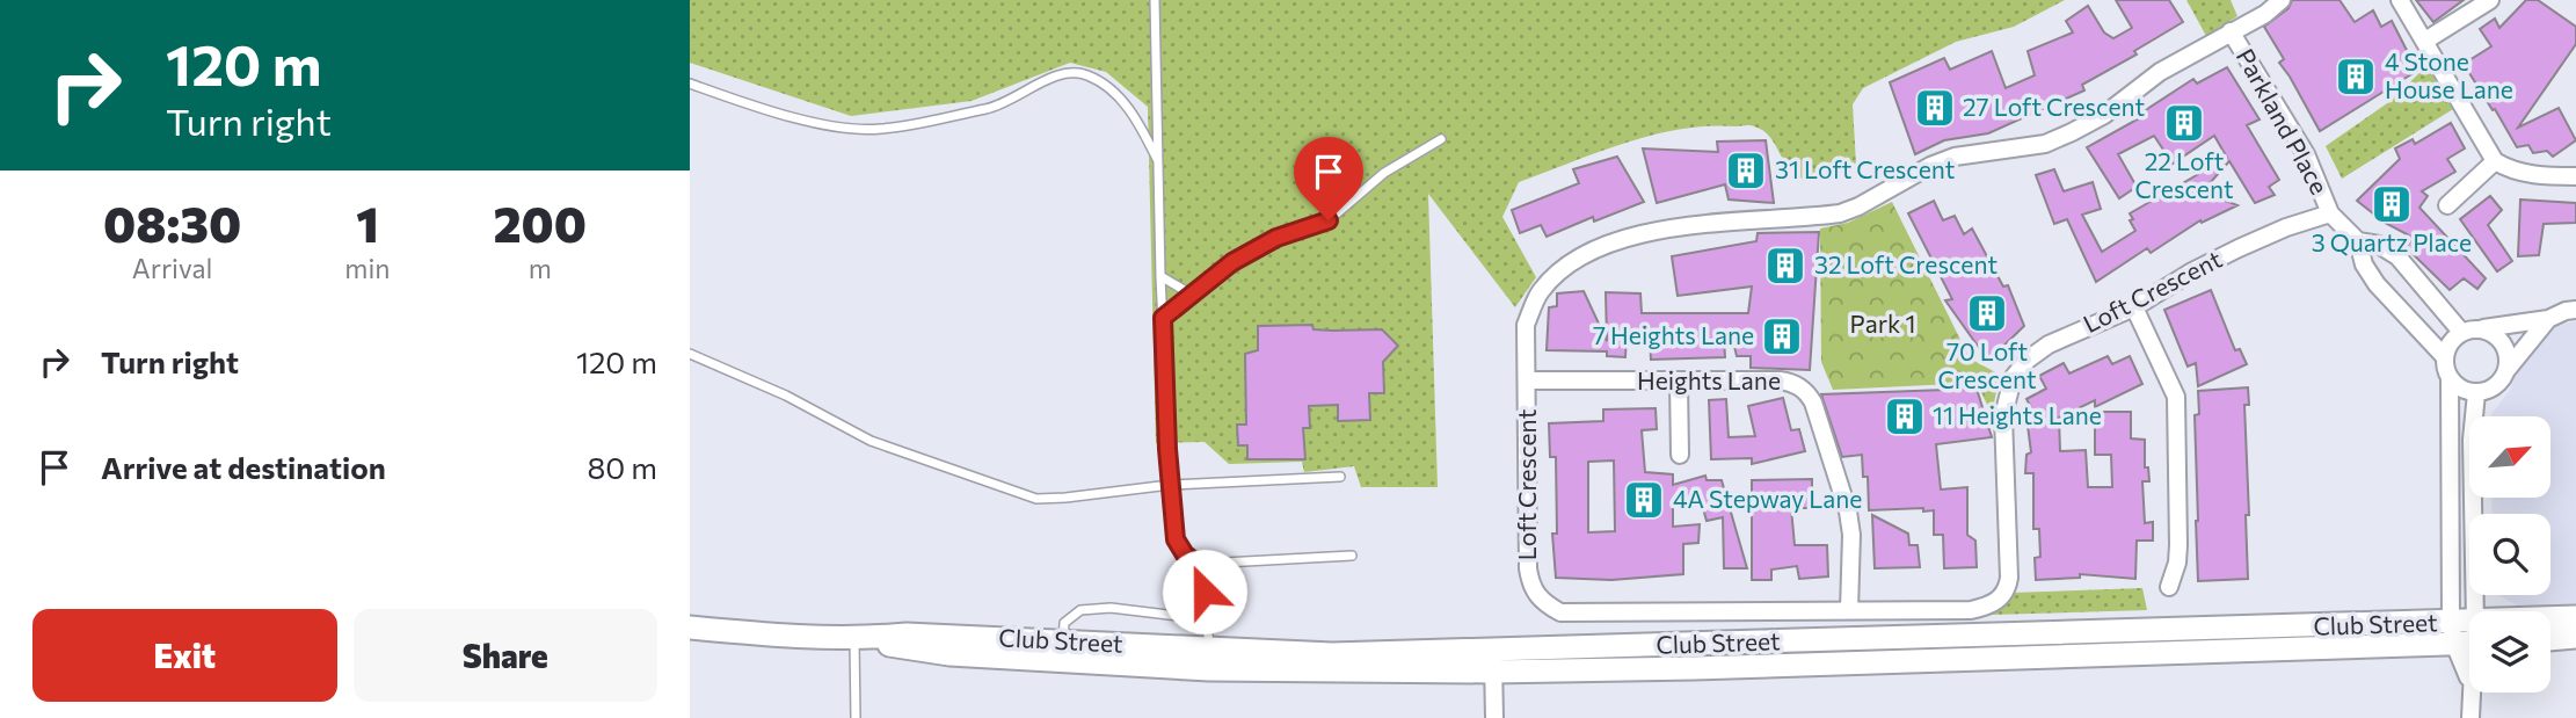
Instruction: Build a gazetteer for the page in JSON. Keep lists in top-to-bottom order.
{
  "streets": {
    "main road": ["Club Street"],
    "street": ["Parkland Place", "Loft Crescent", "Heights Lane"]
  },
  "crossings": [
    ["Parkland Place", "Loft Crescent"],
    ["Loft Crescent", "Heights Lane"]
  ],
  "parks": ["Park 1"],
  "places": {
    "building": [
      "4 Stone House Lane",
      "27 Loft Crescent",
      "22 Loft Crescent",
      "31 Loft Crescent",
      "3 Quartz Place",
      "32 Loft Crescent",
      "70 Loft Crescent",
      "7 Heights Lane",
      "11 Heights Lane",
      "4A Stepway Lane"
    ]
  },
  "north": "top right",
  "page": {
    "turn": ["120 m", "Turn right"],
    "eta": [
      "08:30",
      "Arrival",
      "1",
      "min",
      "200",
      "m"
    ],
    "list": [
      {
        "name": "Turn right",
        "value": "120 m"
      },
      {
        "name": "Arrive at destination",
        "value": "80 m"
      }
    ],
    "buttons": ["Exit", "Share"]
  }
}
